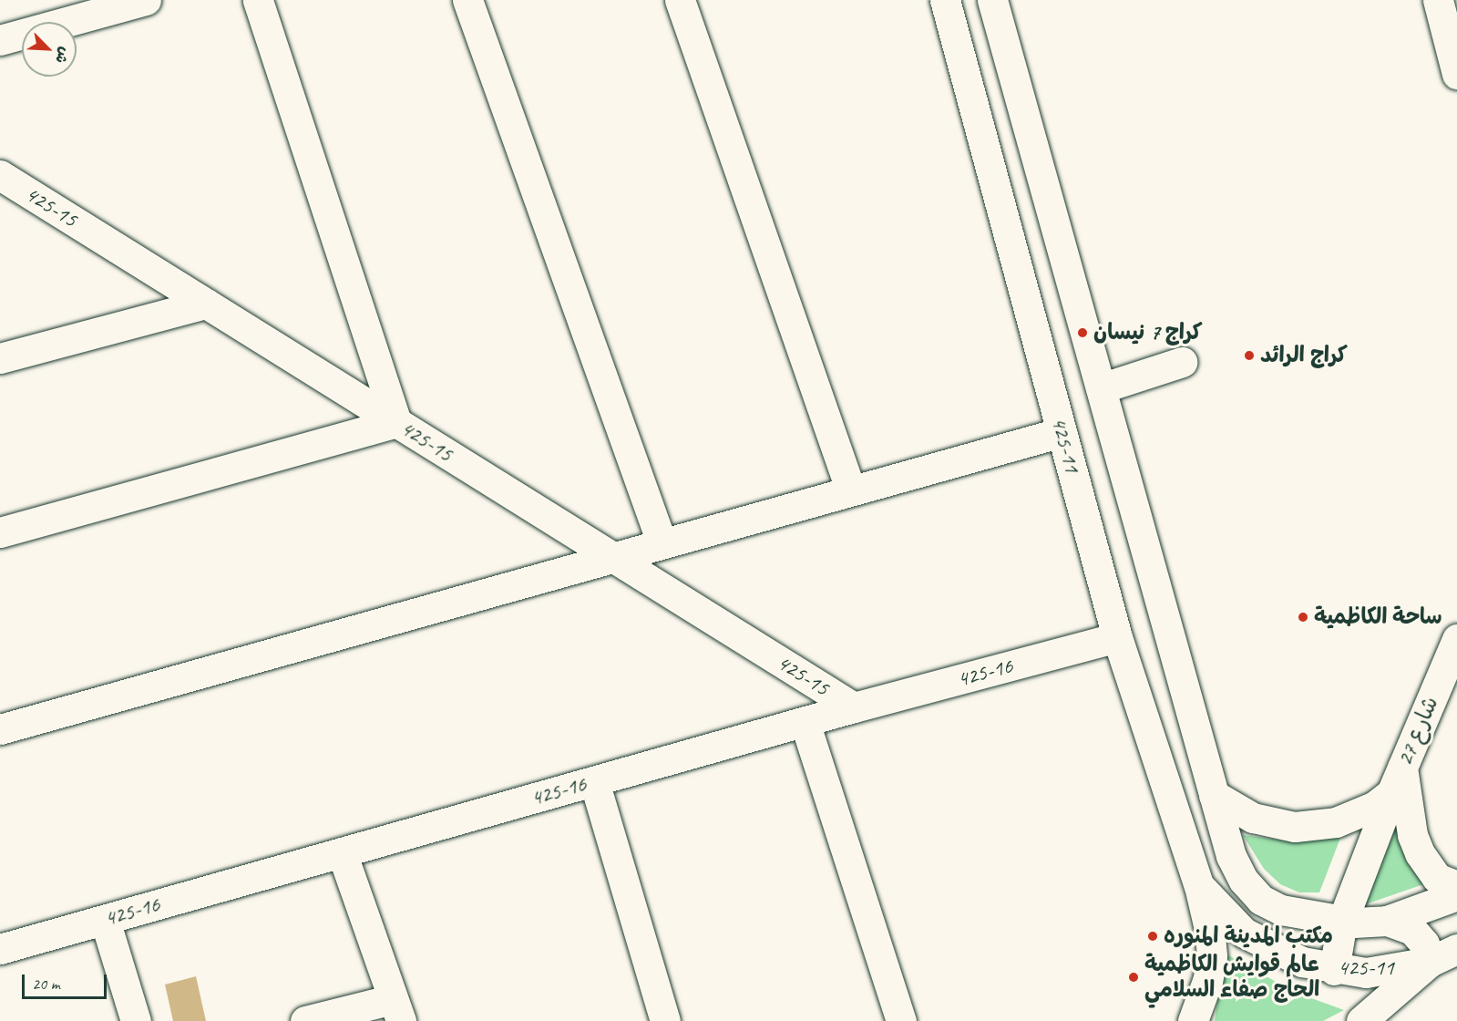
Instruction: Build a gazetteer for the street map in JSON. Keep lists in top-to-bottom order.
{
  "streets": {
    "street": [
      "425-15",
      "425-11",
      "425-16",
      "شارع 27"
    ]
  },
  "crossings": [
    ["425-15", "425-16"],
    ["425-11", "425-16"],
    ["425-11", "شارع 27"]
  ],
  "places": [
    "كراج 7 نيسان",
    "كراج الرائد",
    "ساحة الكاظمية",
    "مكتب المدينة المنوره",
    "عالم قوايش الكاظمية الحاج صفاء السلامي"
  ],
  "scale_bar": "20 m",
  "north": "bottom right"
}
